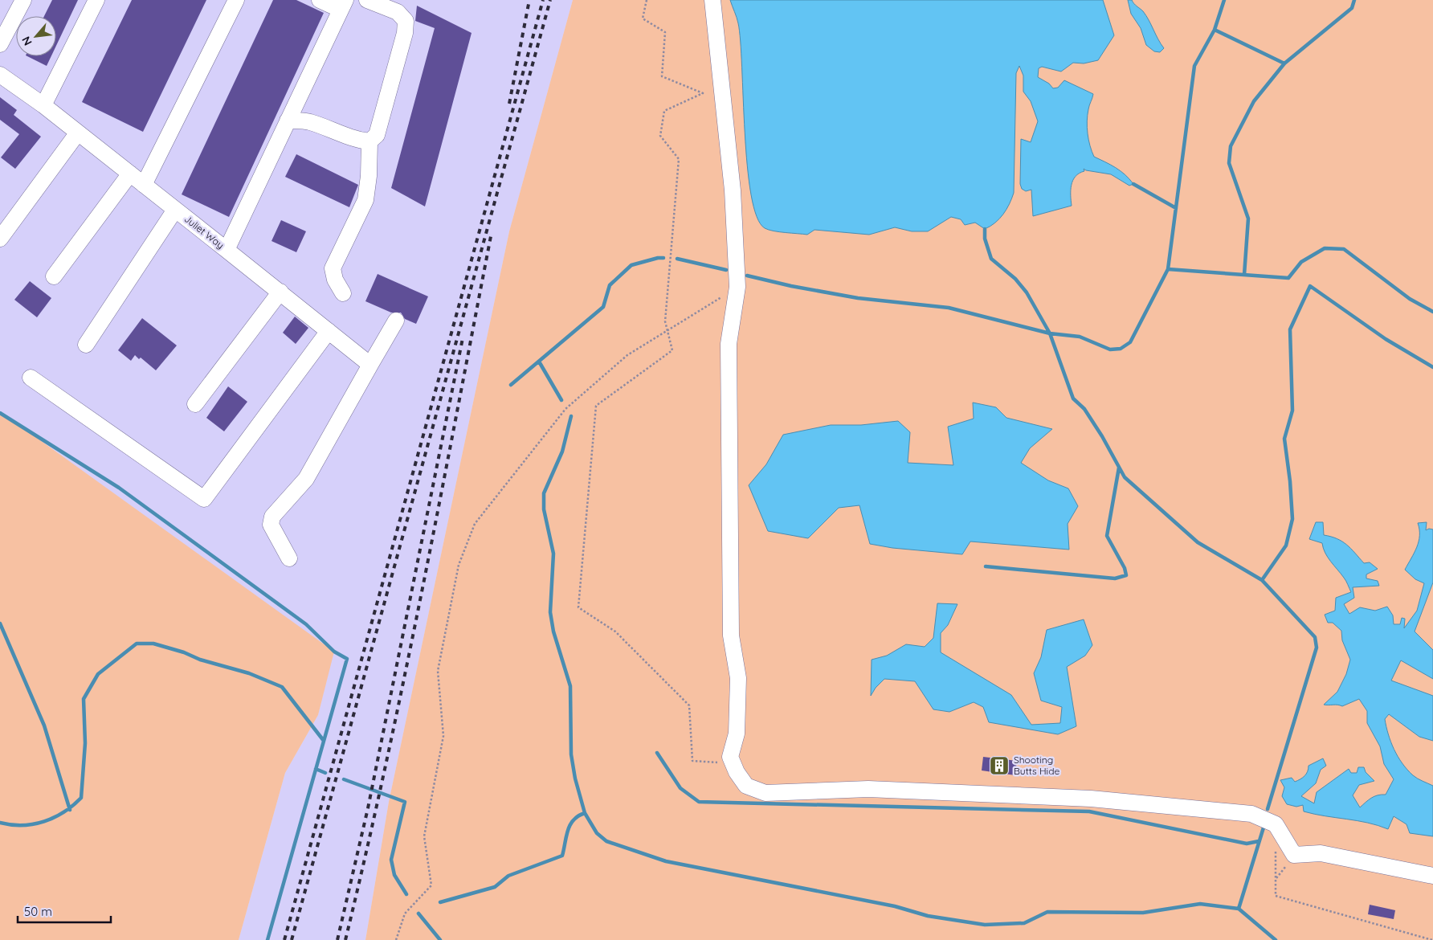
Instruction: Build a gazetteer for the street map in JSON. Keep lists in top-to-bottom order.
{
  "streets": {
    "street": ["Juliet Way"]
  },
  "places": {
    "building": ["Shooting Butts Hide"]
  },
  "scale_bar": "50 m",
  "north": "bottom left"
}
